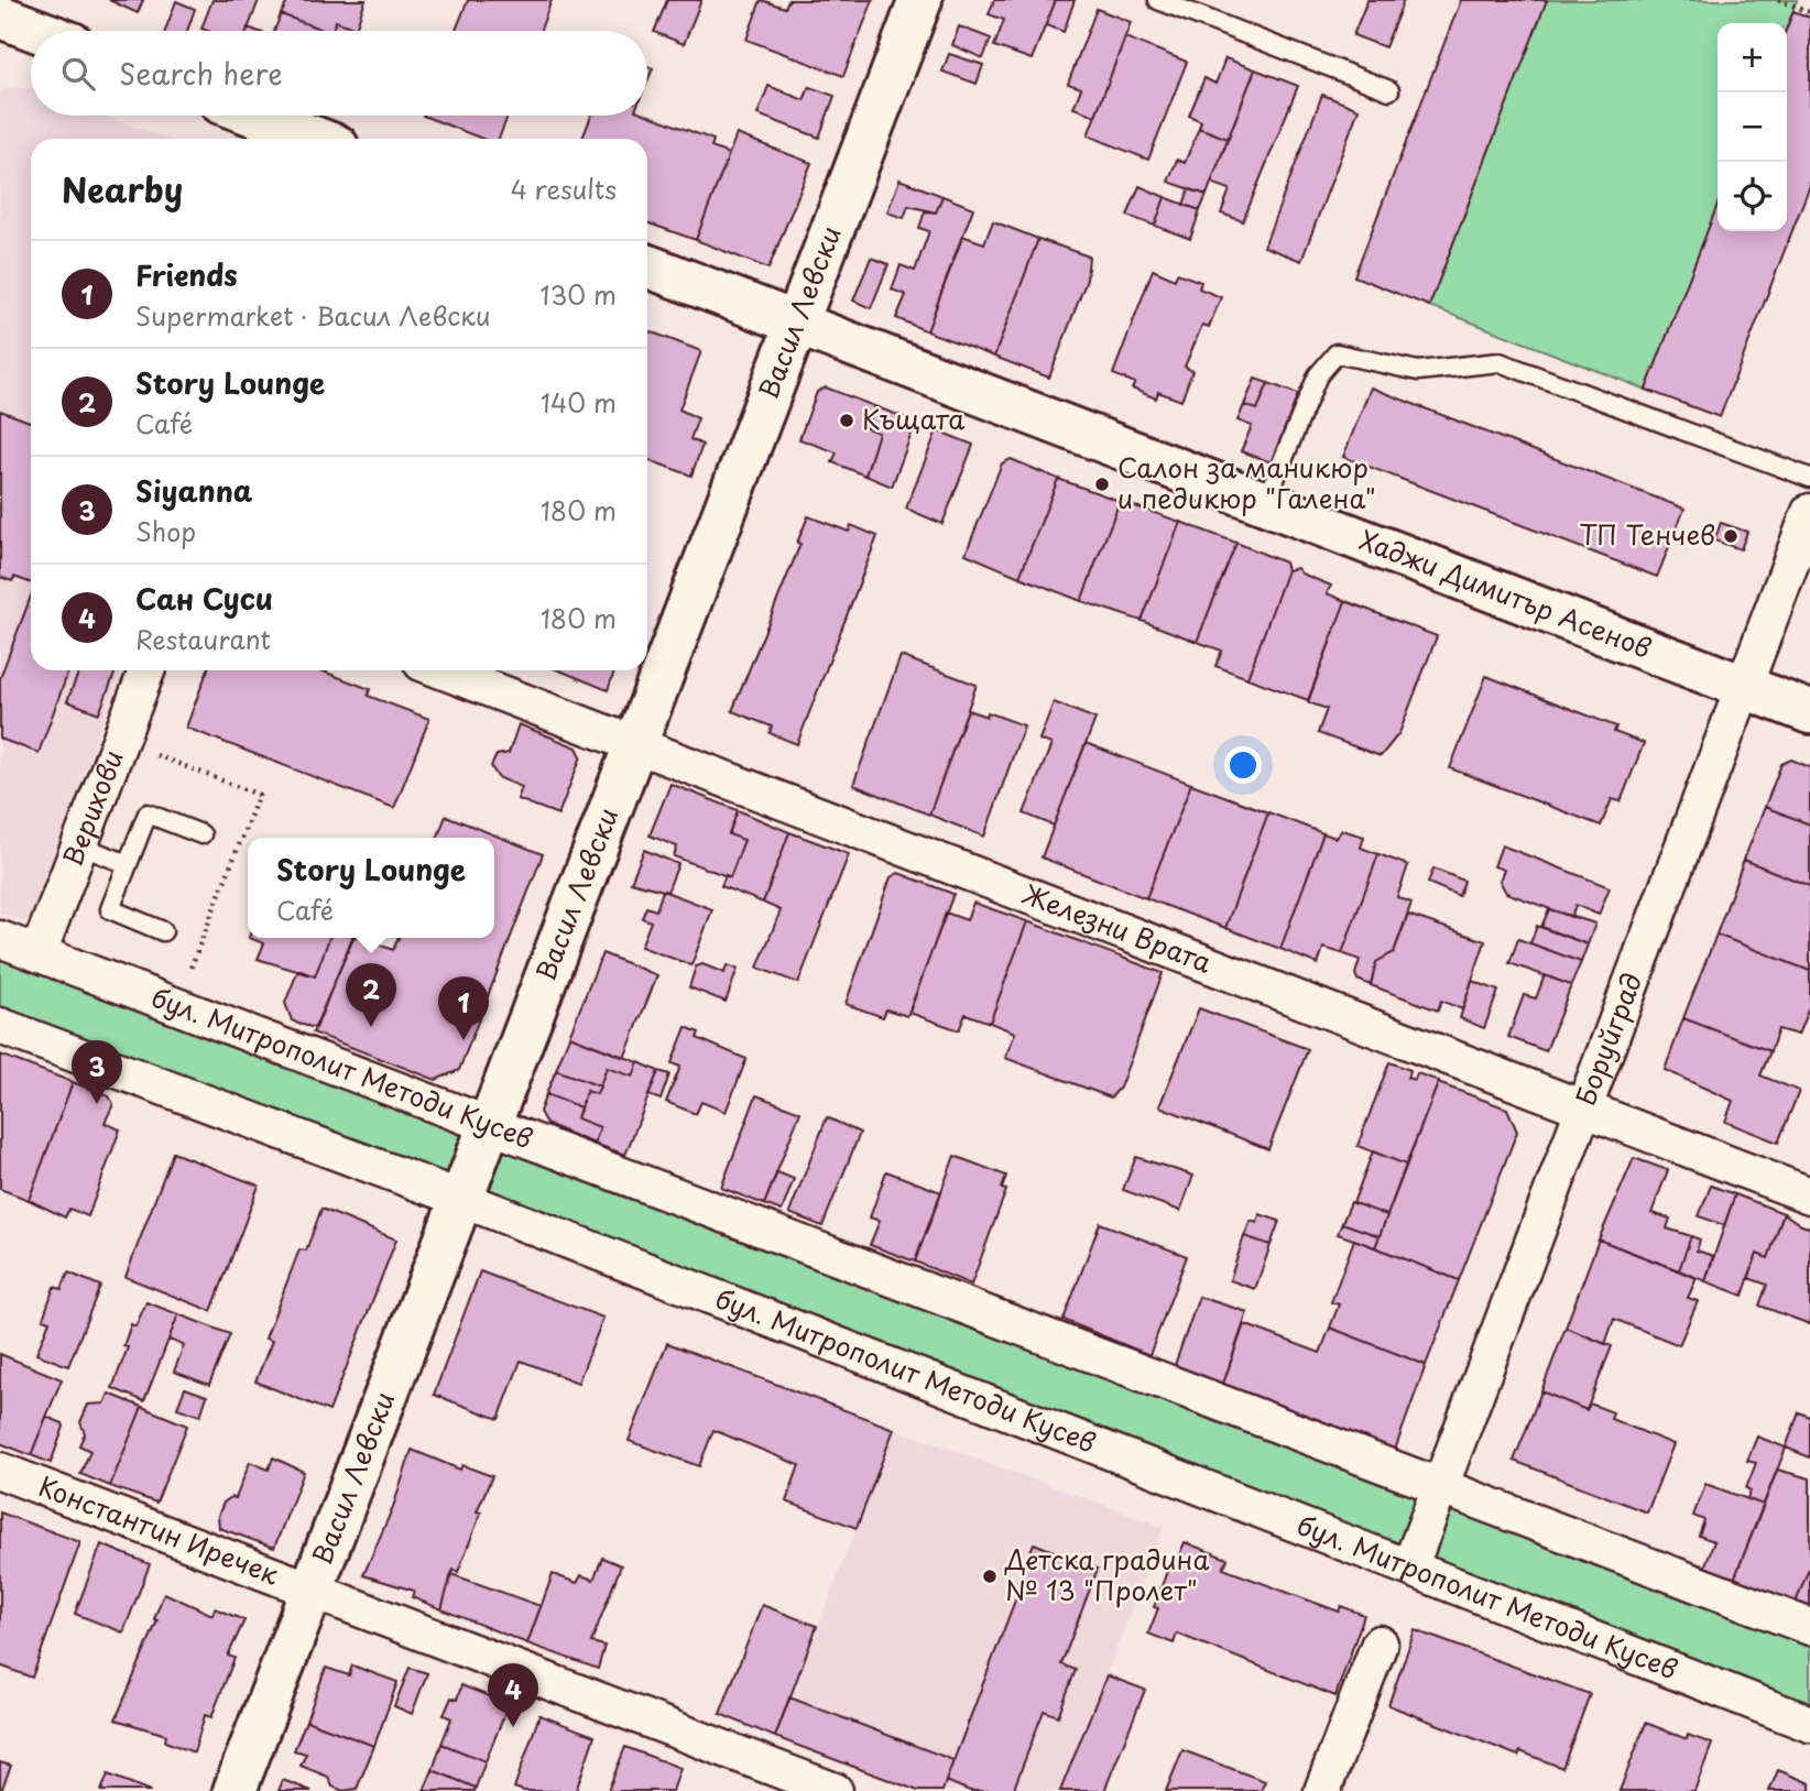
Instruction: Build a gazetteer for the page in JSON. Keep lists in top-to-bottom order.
{
  "streets": {
    "street": [
      "Васил Левски",
      "Хаджи Димитър Асенов",
      "Верихови",
      "Железни Врата",
      "Боруйград",
      "бул. Митрополит Методи Кусев",
      "Константин Иречек"
    ]
  },
  "crossings": [
    ["Васил Левски", "Хаджи Димитър Асенов"],
    ["Васил Левски", "Железни Врата"],
    ["Васил Левски", "бул. Митрополит Методи Кусев"],
    ["Васил Левски", "Константин Иречек"],
    ["Хаджи Димитър Асенов", "Боруйград"],
    ["Верихови", "бул. Митрополит Методи Кусев"],
    ["Железни Врата", "Боруйград"],
    ["Боруйград", "бул. Митрополит Методи Кусев"]
  ],
  "places": [
    "Къщата",
    "Салон за маникюр и педикюр \"Галена\"",
    "ТП Тенчев",
    "Детска градина № 13 \"Пролет\""
  ],
  "page": {
    "map_buttons": ["+", "−"],
    "search": "Search here",
    "heading": ["Nearby", "4 results"],
    "list": [
      {
        "mark": "1",
        "name": "Friends",
        "note": "Supermarket · Васил Левски",
        "value": "130 m"
      },
      {
        "mark": "2",
        "name": "Story Lounge",
        "note": "Café",
        "value": "140 m"
      },
      {
        "mark": "3",
        "name": "Siyanna",
        "note": "Shop",
        "value": "180 m"
      },
      {
        "mark": "4",
        "name": "Сан Суси",
        "note": "Restaurant",
        "value": "180 m"
      }
    ],
    "popup": ["Story Lounge", "Café"],
    "pins": [
      "2",
      "1",
      "3",
      "4"
    ]
  }
}
